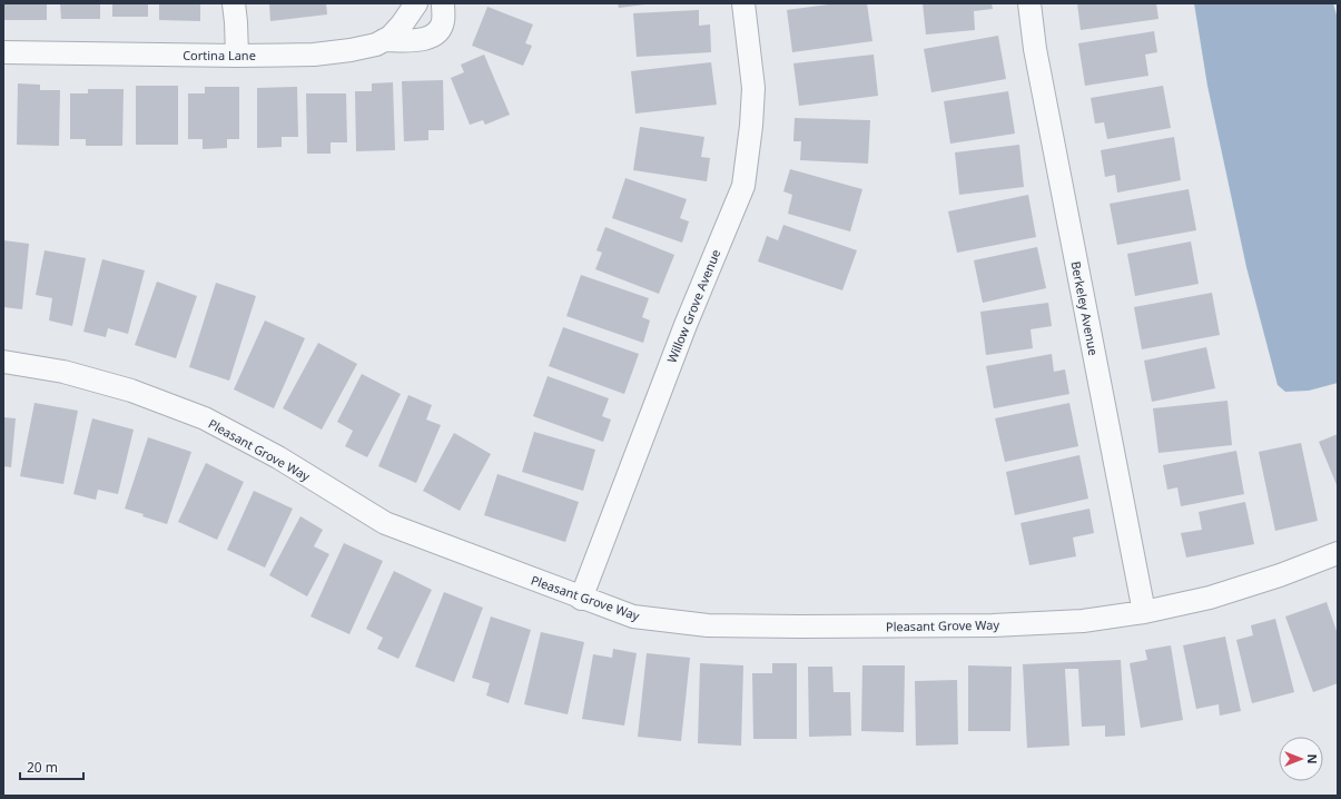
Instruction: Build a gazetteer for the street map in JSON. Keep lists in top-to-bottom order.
{
  "streets": {
    "street": [
      "Cortina Lane",
      "Willow Grove Avenue",
      "Berkeley Avenue",
      "Pleasant Grove Way"
    ]
  },
  "crossings": [
    ["Willow Grove Avenue", "Pleasant Grove Way"],
    ["Berkeley Avenue", "Pleasant Grove Way"]
  ],
  "scale_bar": "20 m",
  "north": "right"
}
